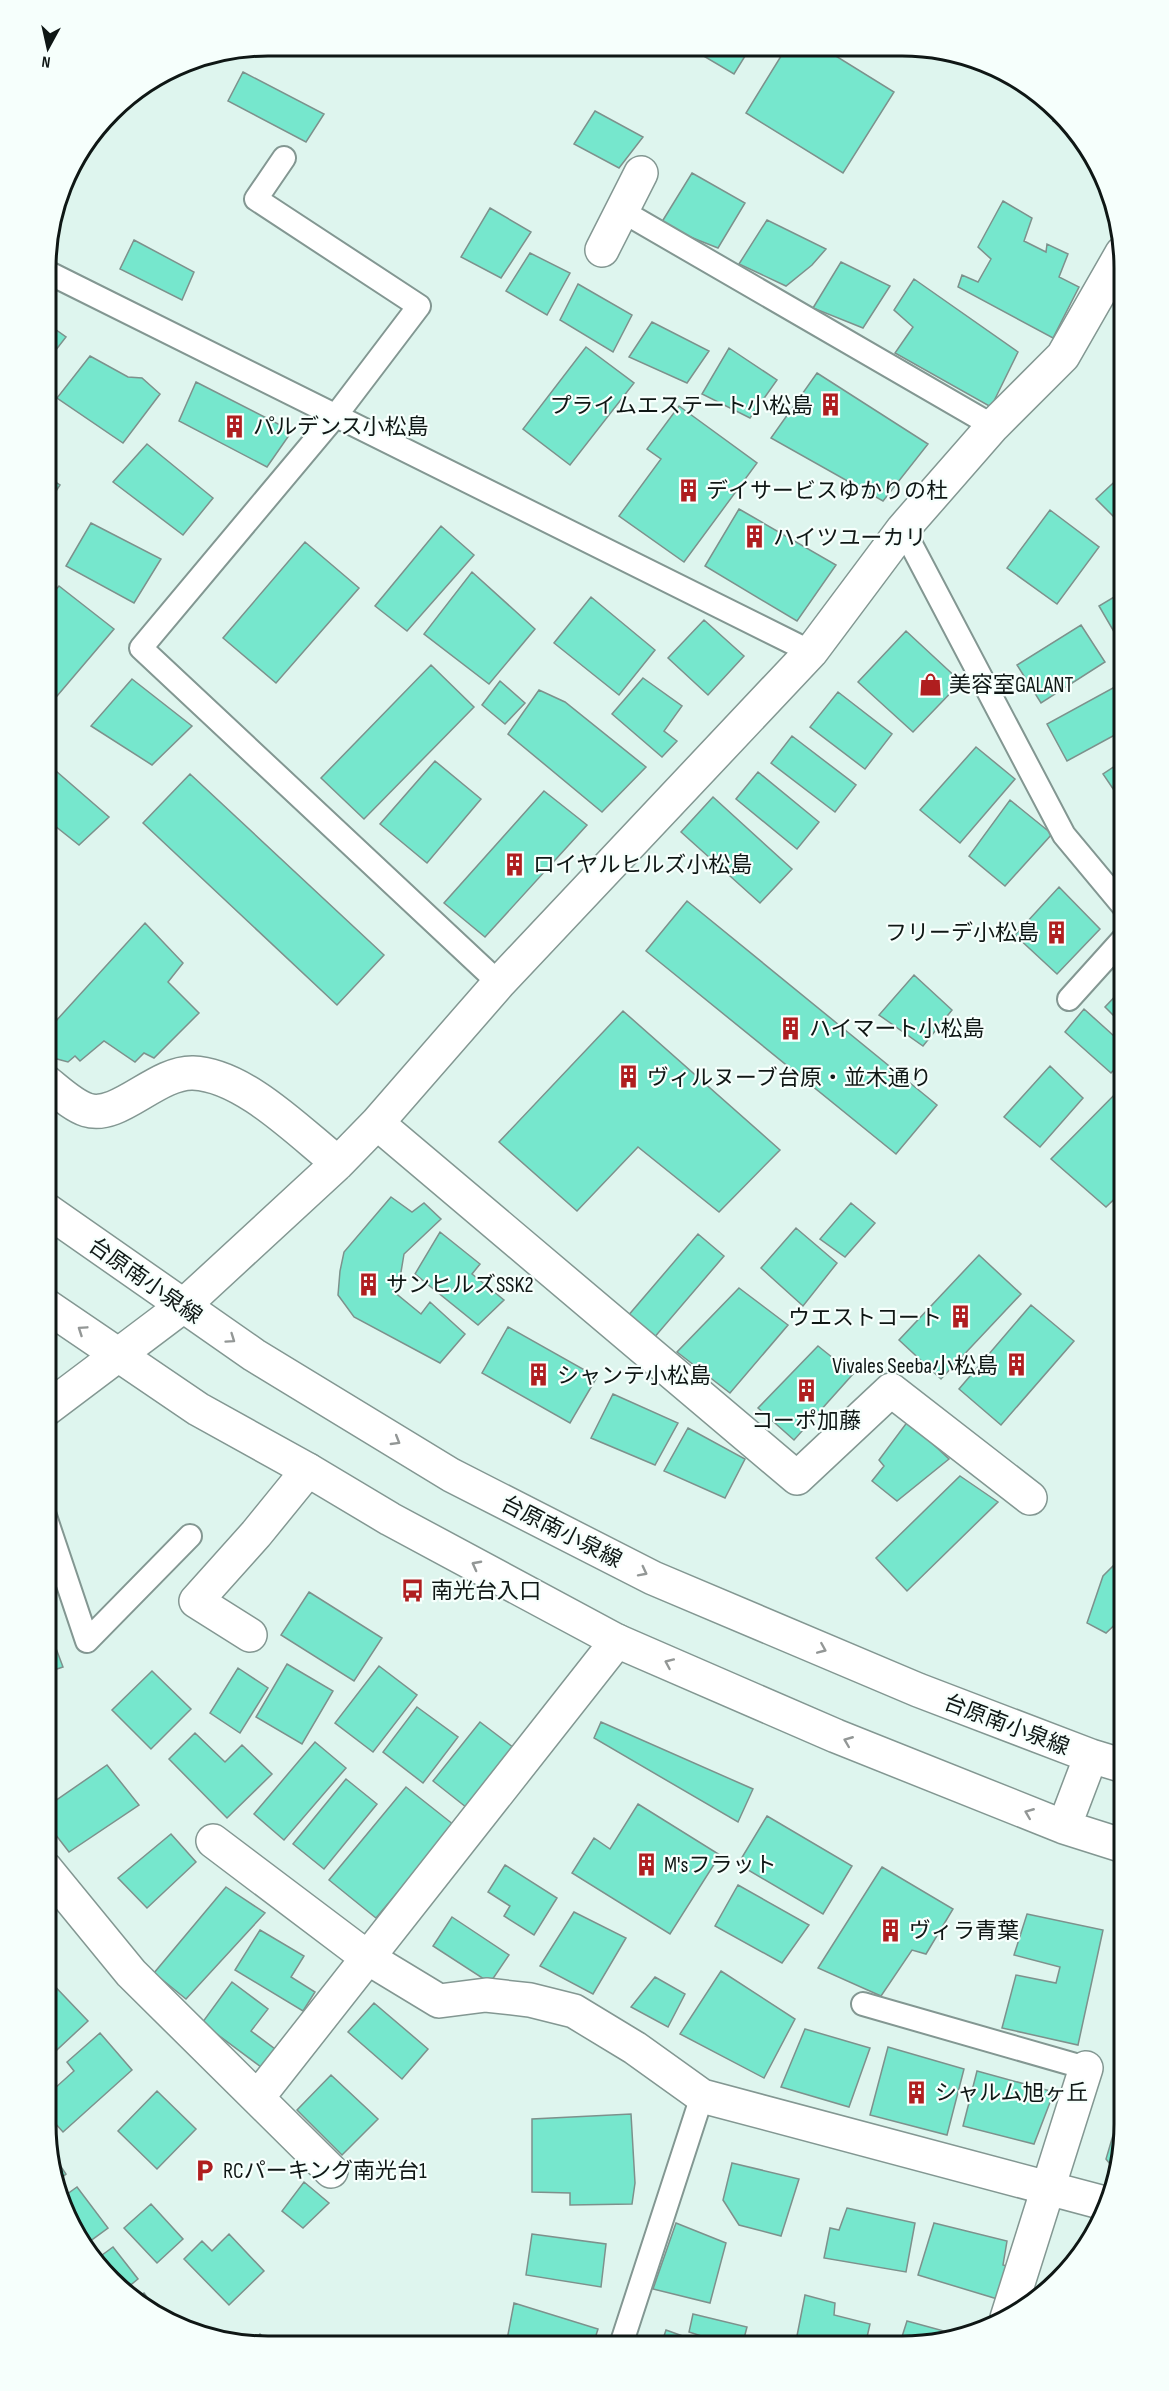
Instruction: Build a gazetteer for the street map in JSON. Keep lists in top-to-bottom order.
{
  "streets": {
    "street": ["台原南小泉線"]
  },
  "places": {
    "building": [
      "プライムエステート小松島",
      "パルデンス小松島",
      "デイサービスゆかりの杜",
      "ハイツユーカリ",
      "ロイヤルヒルズ小松島",
      "フリーデ小松島",
      "ハイマート小松島",
      "ヴィルヌーブ台原・並木通り",
      "サンヒルズSSK2",
      "ウエストコート",
      "Vivales Seeba小松島",
      "シャンテ小松島",
      "コーポ加藤",
      "M'sフラット",
      "ヴィラ青葉",
      "シャルム旭ヶ丘"
    ],
    "shop": ["美容室GALANT"],
    "bus stop": ["南光台入口"],
    "parking": ["RCパーキング南光台1"]
  },
  "north": "bottom"
}
